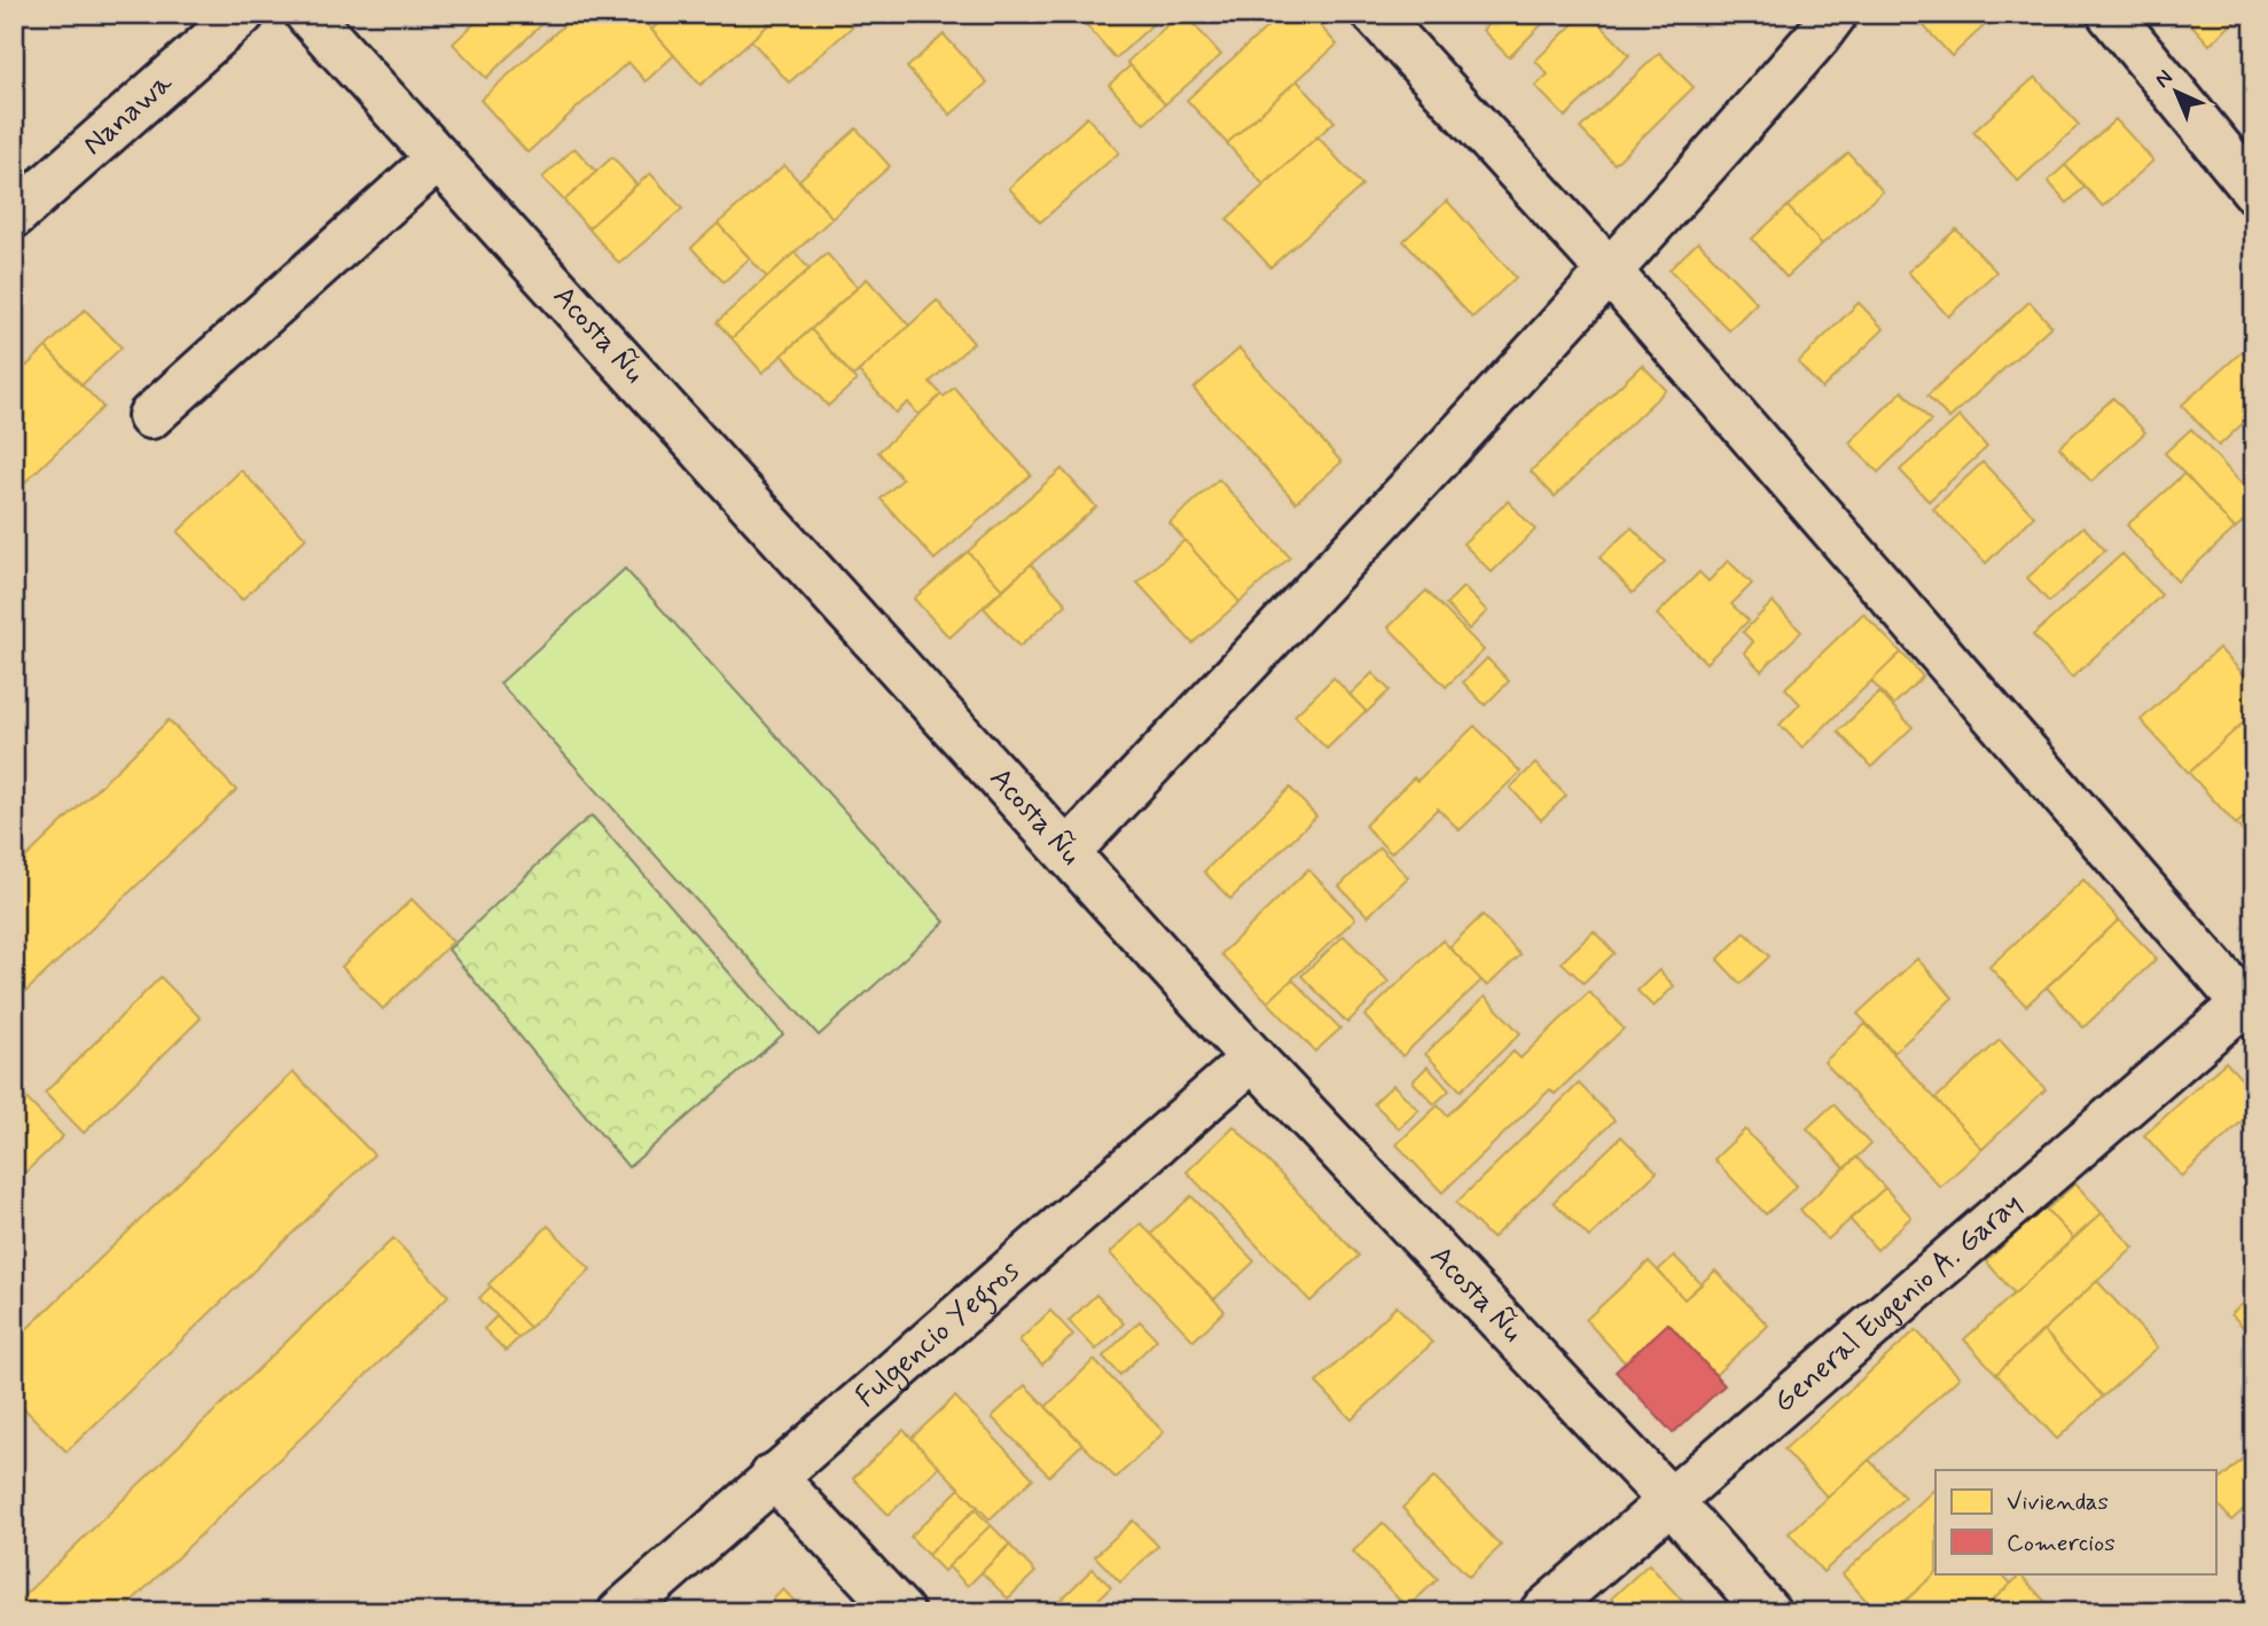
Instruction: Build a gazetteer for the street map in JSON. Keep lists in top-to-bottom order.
{
  "streets": {
    "street": [
      "Nanawa",
      "Acosta Ñu",
      "General Eugenio A. Garay",
      "Fulgencio Yegros"
    ]
  },
  "crossings": [
    ["Acosta Ñu", "General Eugenio A. Garay"],
    ["Acosta Ñu", "Fulgencio Yegros"]
  ],
  "legend": ["Viviendas", "Comercios"],
  "north": "top left"
}
